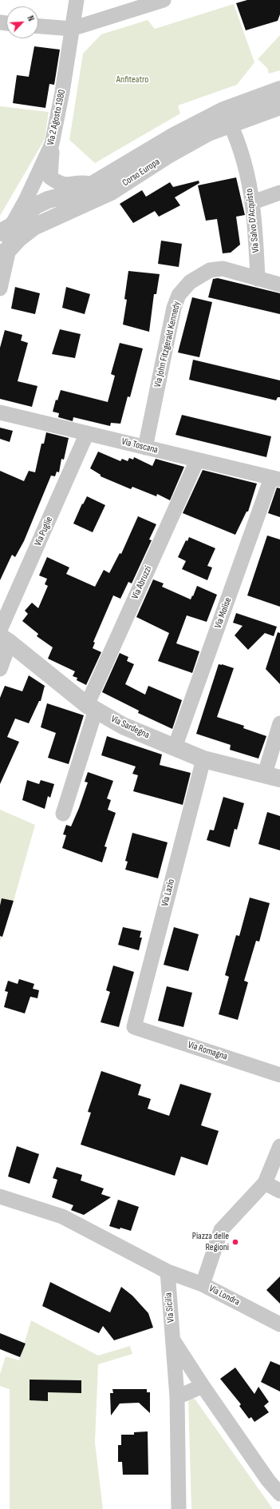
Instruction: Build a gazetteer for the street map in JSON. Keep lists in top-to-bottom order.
{
  "streets": {
    "street": [
      "Via 2 Agosto 1980",
      "Corso Europa",
      "Via Salvo D'Acquisto",
      "Via John Fitzgerald Kennedy",
      "Via Toscana",
      "Via Puglie",
      "Via Abruzzi",
      "Via Molise",
      "Via Sardegna",
      "Via Lazio",
      "Via Romagna",
      "Via Londra",
      "Via Sicilia"
    ]
  },
  "crossings": [
    ["Via 2 Agosto 1980", "Corso Europa"],
    ["Corso Europa", "Via Salvo D'Acquisto"],
    ["Via Salvo D'Acquisto", "Via John Fitzgerald Kennedy"],
    ["Via John Fitzgerald Kennedy", "Via Toscana"],
    ["Via Toscana", "Via Puglie"],
    ["Via Toscana", "Via Abruzzi"],
    ["Via Toscana", "Via Molise"],
    ["Via Puglie", "Via Sardegna"],
    ["Via Abruzzi", "Via Sardegna"],
    ["Via Molise", "Via Sardegna"],
    ["Via Sardegna", "Via Lazio"],
    ["Via Lazio", "Via Romagna"],
    ["Via Londra", "Via Sicilia"]
  ],
  "parks": ["Anfiteatro"],
  "places": ["Piazza delle Regioni"],
  "north": "top right"
}
